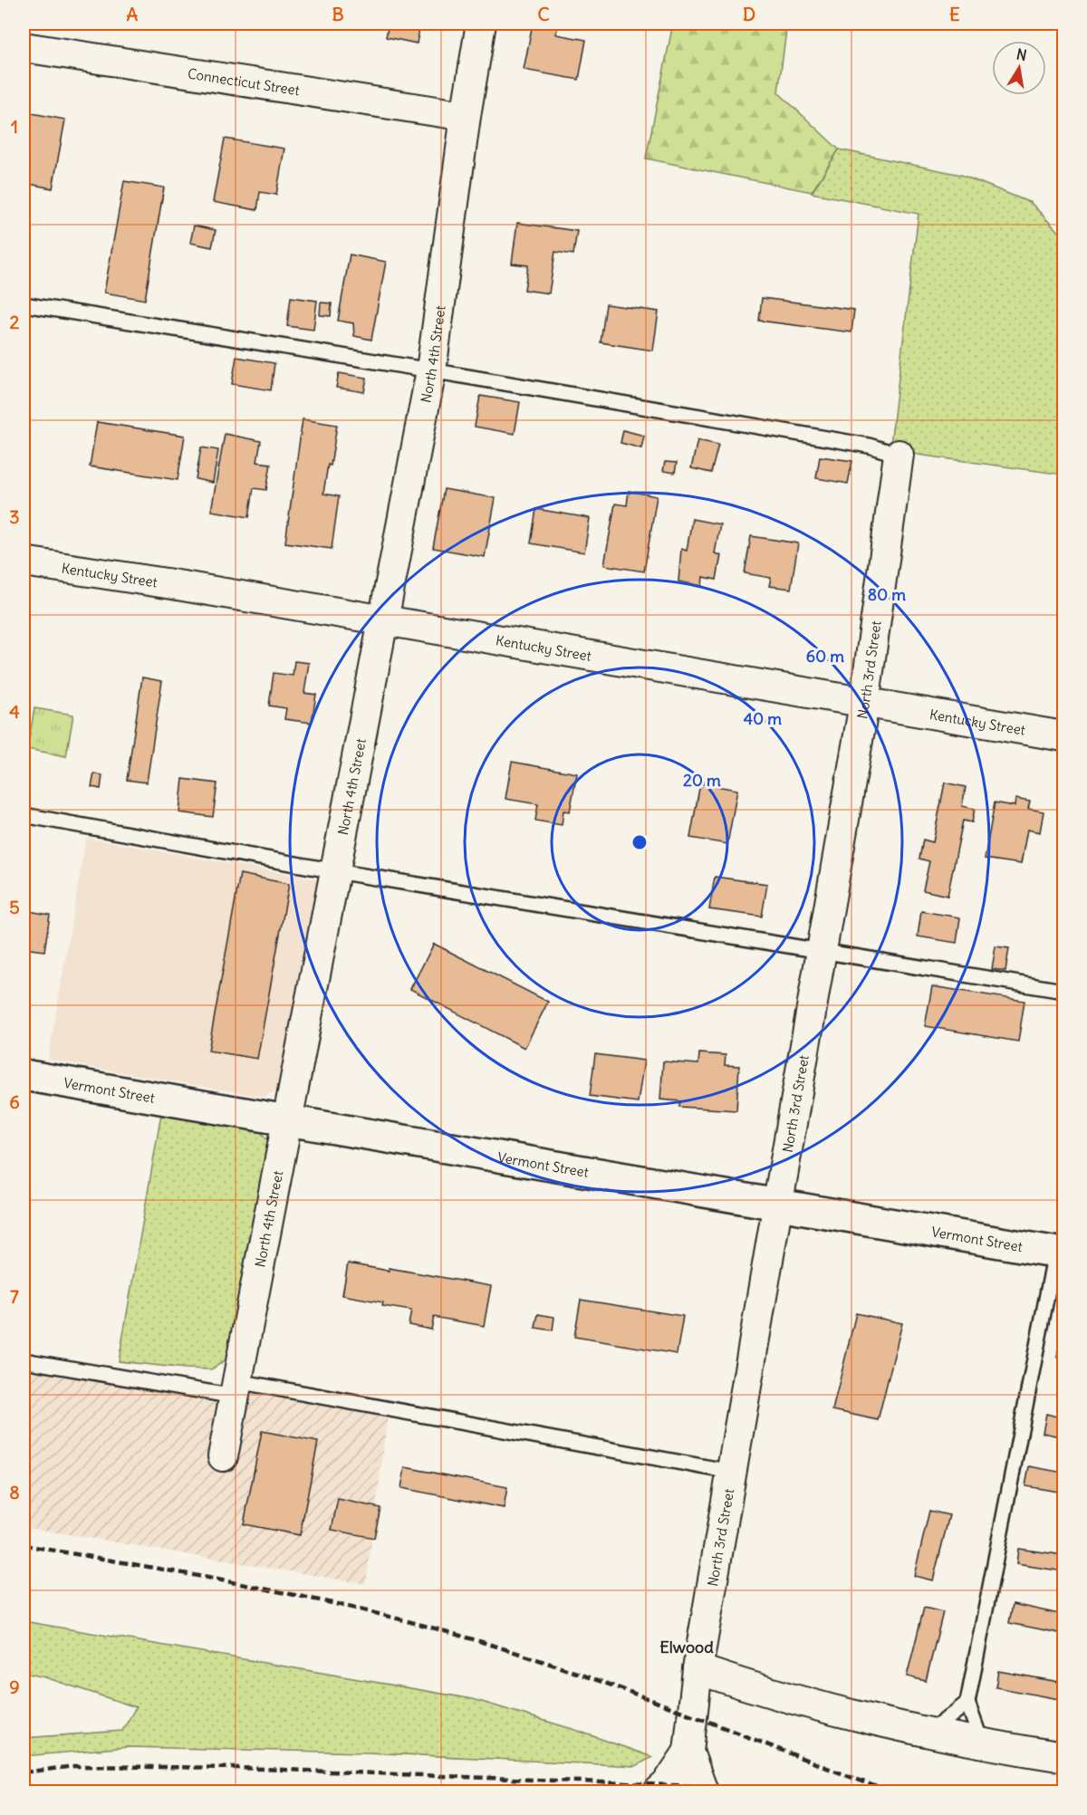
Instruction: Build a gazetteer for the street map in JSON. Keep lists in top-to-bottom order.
{
  "streets": {
    "street": [
      "Connecticut Street",
      "North 4th Street",
      "Kentucky Street",
      "North 3rd Street",
      "Vermont Street"
    ]
  },
  "crossings": [
    ["Connecticut Street", "North 4th Street"],
    ["North 4th Street", "Kentucky Street"],
    ["North 4th Street", "Vermont Street"],
    ["Kentucky Street", "North 3rd Street"],
    ["North 3rd Street", "Vermont Street"]
  ],
  "districts": ["Elwood"],
  "north": "top",
  "grid": {
    "columns": [
      "A",
      "B",
      "C",
      "D",
      "E"
    ],
    "rows": [
      "1",
      "2",
      "3",
      "4",
      "5",
      "6",
      "7",
      "8",
      "9"
    ]
  },
  "rings": [
    "80 m",
    "60 m",
    "40 m",
    "20 m"
  ]
}
